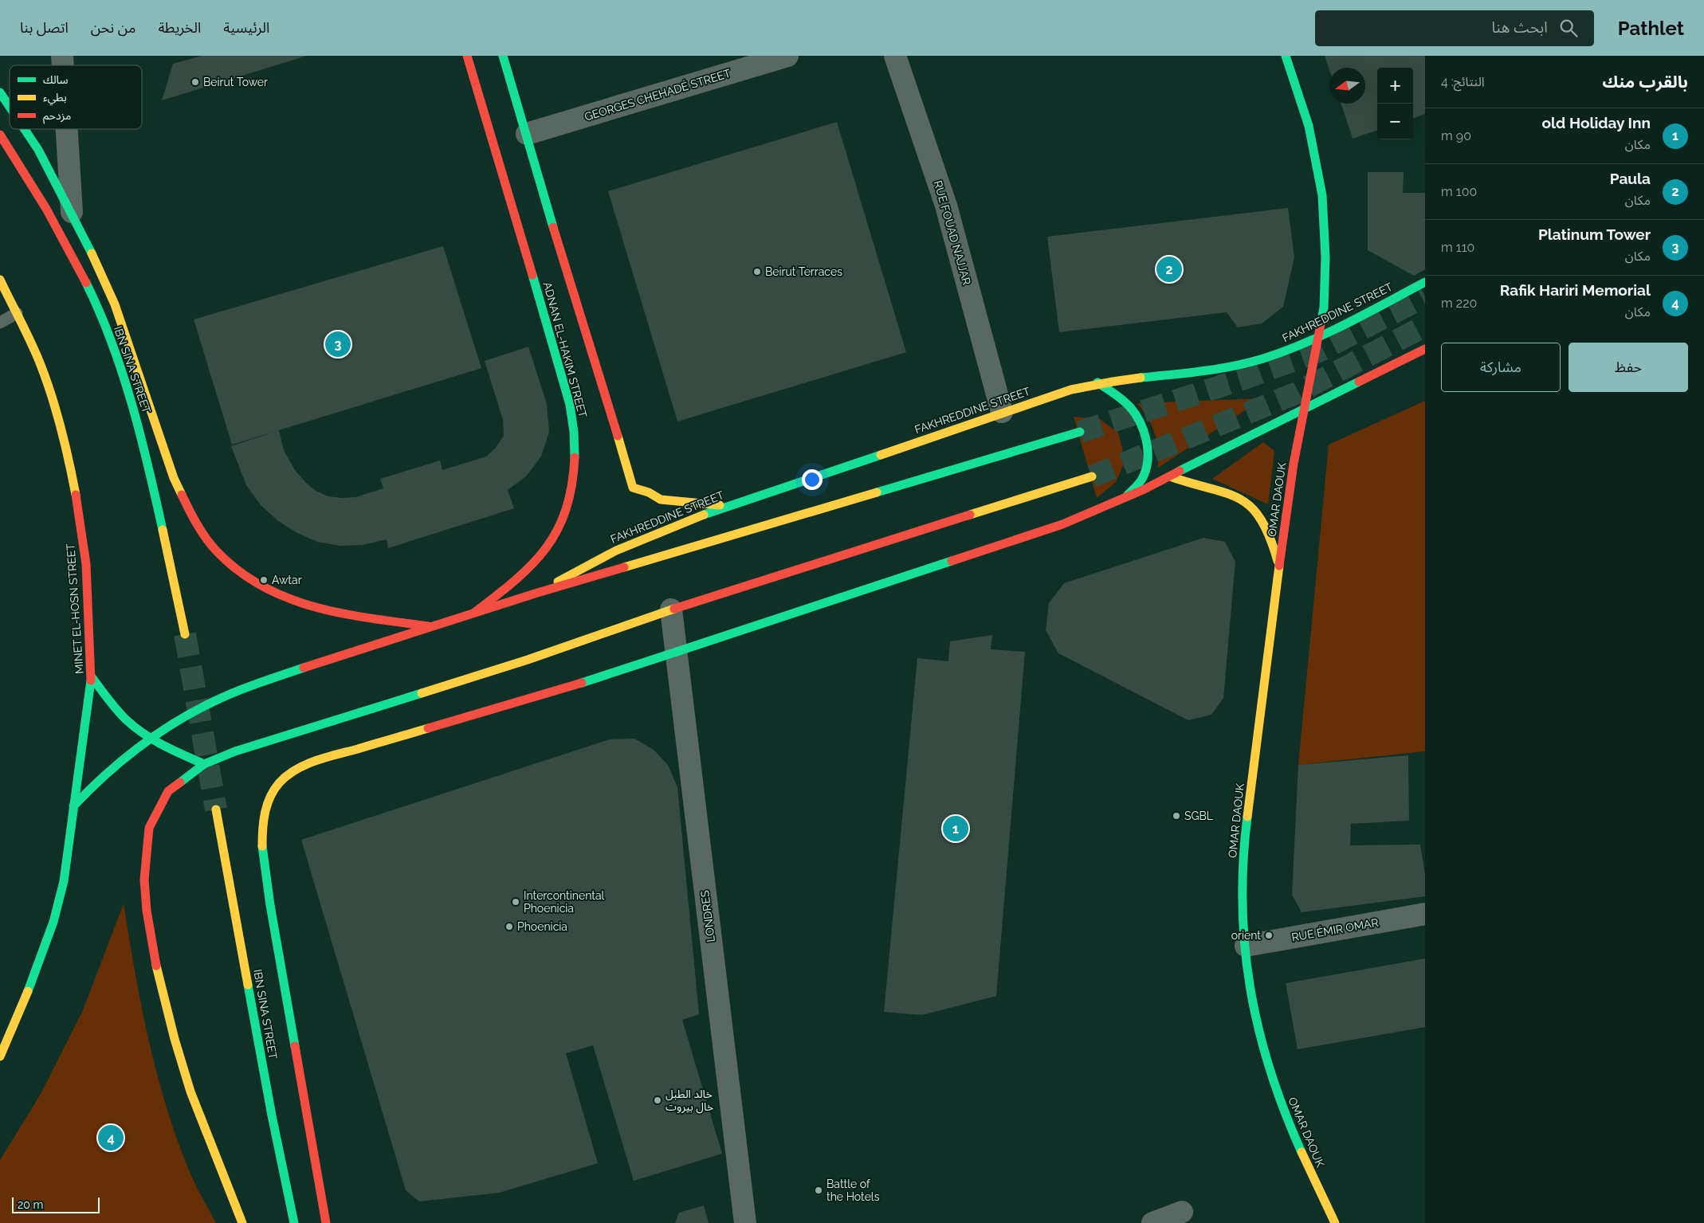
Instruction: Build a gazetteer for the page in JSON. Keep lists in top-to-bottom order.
{
  "streets": {
    "main road": [
      "FAKHREDDINE STREET",
      "ADNAN EL-HAKIM STREET",
      "IBN SINA STREET",
      "OMAR DAOUK",
      "MINET EL-HOSN STREET"
    ],
    "street": [
      "GEORGES CHEHADÉ STREET",
      "RUE FOUAD NAJJAR",
      "LONDRES",
      "RUE ÉMIR OMAR"
    ]
  },
  "crossings": [
    ["GEORGES CHEHADÉ STREET", "ADNAN EL-HAKIM STREET"],
    ["RUE FOUAD NAJJAR", "FAKHREDDINE STREET"],
    ["FAKHREDDINE STREET", "ADNAN EL-HAKIM STREET"],
    ["FAKHREDDINE STREET", "OMAR DAOUK"],
    ["OMAR DAOUK", "RUE ÉMIR OMAR"]
  ],
  "places": [
    "Beirut Tower",
    "Beirut Terraces",
    "Awtar",
    "SGBL",
    "Intercontinental Phoenicia",
    "Phoenicia",
    "orient",
    "خالد الطبل خال بيروت",
    "Battle of the Hotels"
  ],
  "legend": ["سالك", "بطيء", "مزدحم"],
  "scale_bar": "20 m",
  "north": "left",
  "page": {
    "header": "Pathlet",
    "search": "ابحث هنا",
    "nav": [
      "الرئيسية",
      "الخريطة",
      "من نحن",
      "اتصل بنا"
    ],
    "heading": ["بالقرب منك", "النتائج: 4"],
    "map_buttons": ["+", "−"],
    "list": [
      {
        "mark": "1",
        "name": "old Holiday Inn",
        "note": "مكان",
        "value": "90 m"
      },
      {
        "mark": "2",
        "name": "Paula",
        "note": "مكان",
        "value": "100 m"
      },
      {
        "mark": "3",
        "name": "Platinum Tower",
        "note": "مكان",
        "value": "110 m"
      },
      {
        "mark": "4",
        "name": "Rafik Hariri Memorial",
        "note": "مكان",
        "value": "220 m"
      }
    ],
    "pins": [
      "2",
      "3",
      "1",
      "4"
    ],
    "buttons": ["حفظ", "مشاركة"],
    "scale": "20 m"
  }
}
